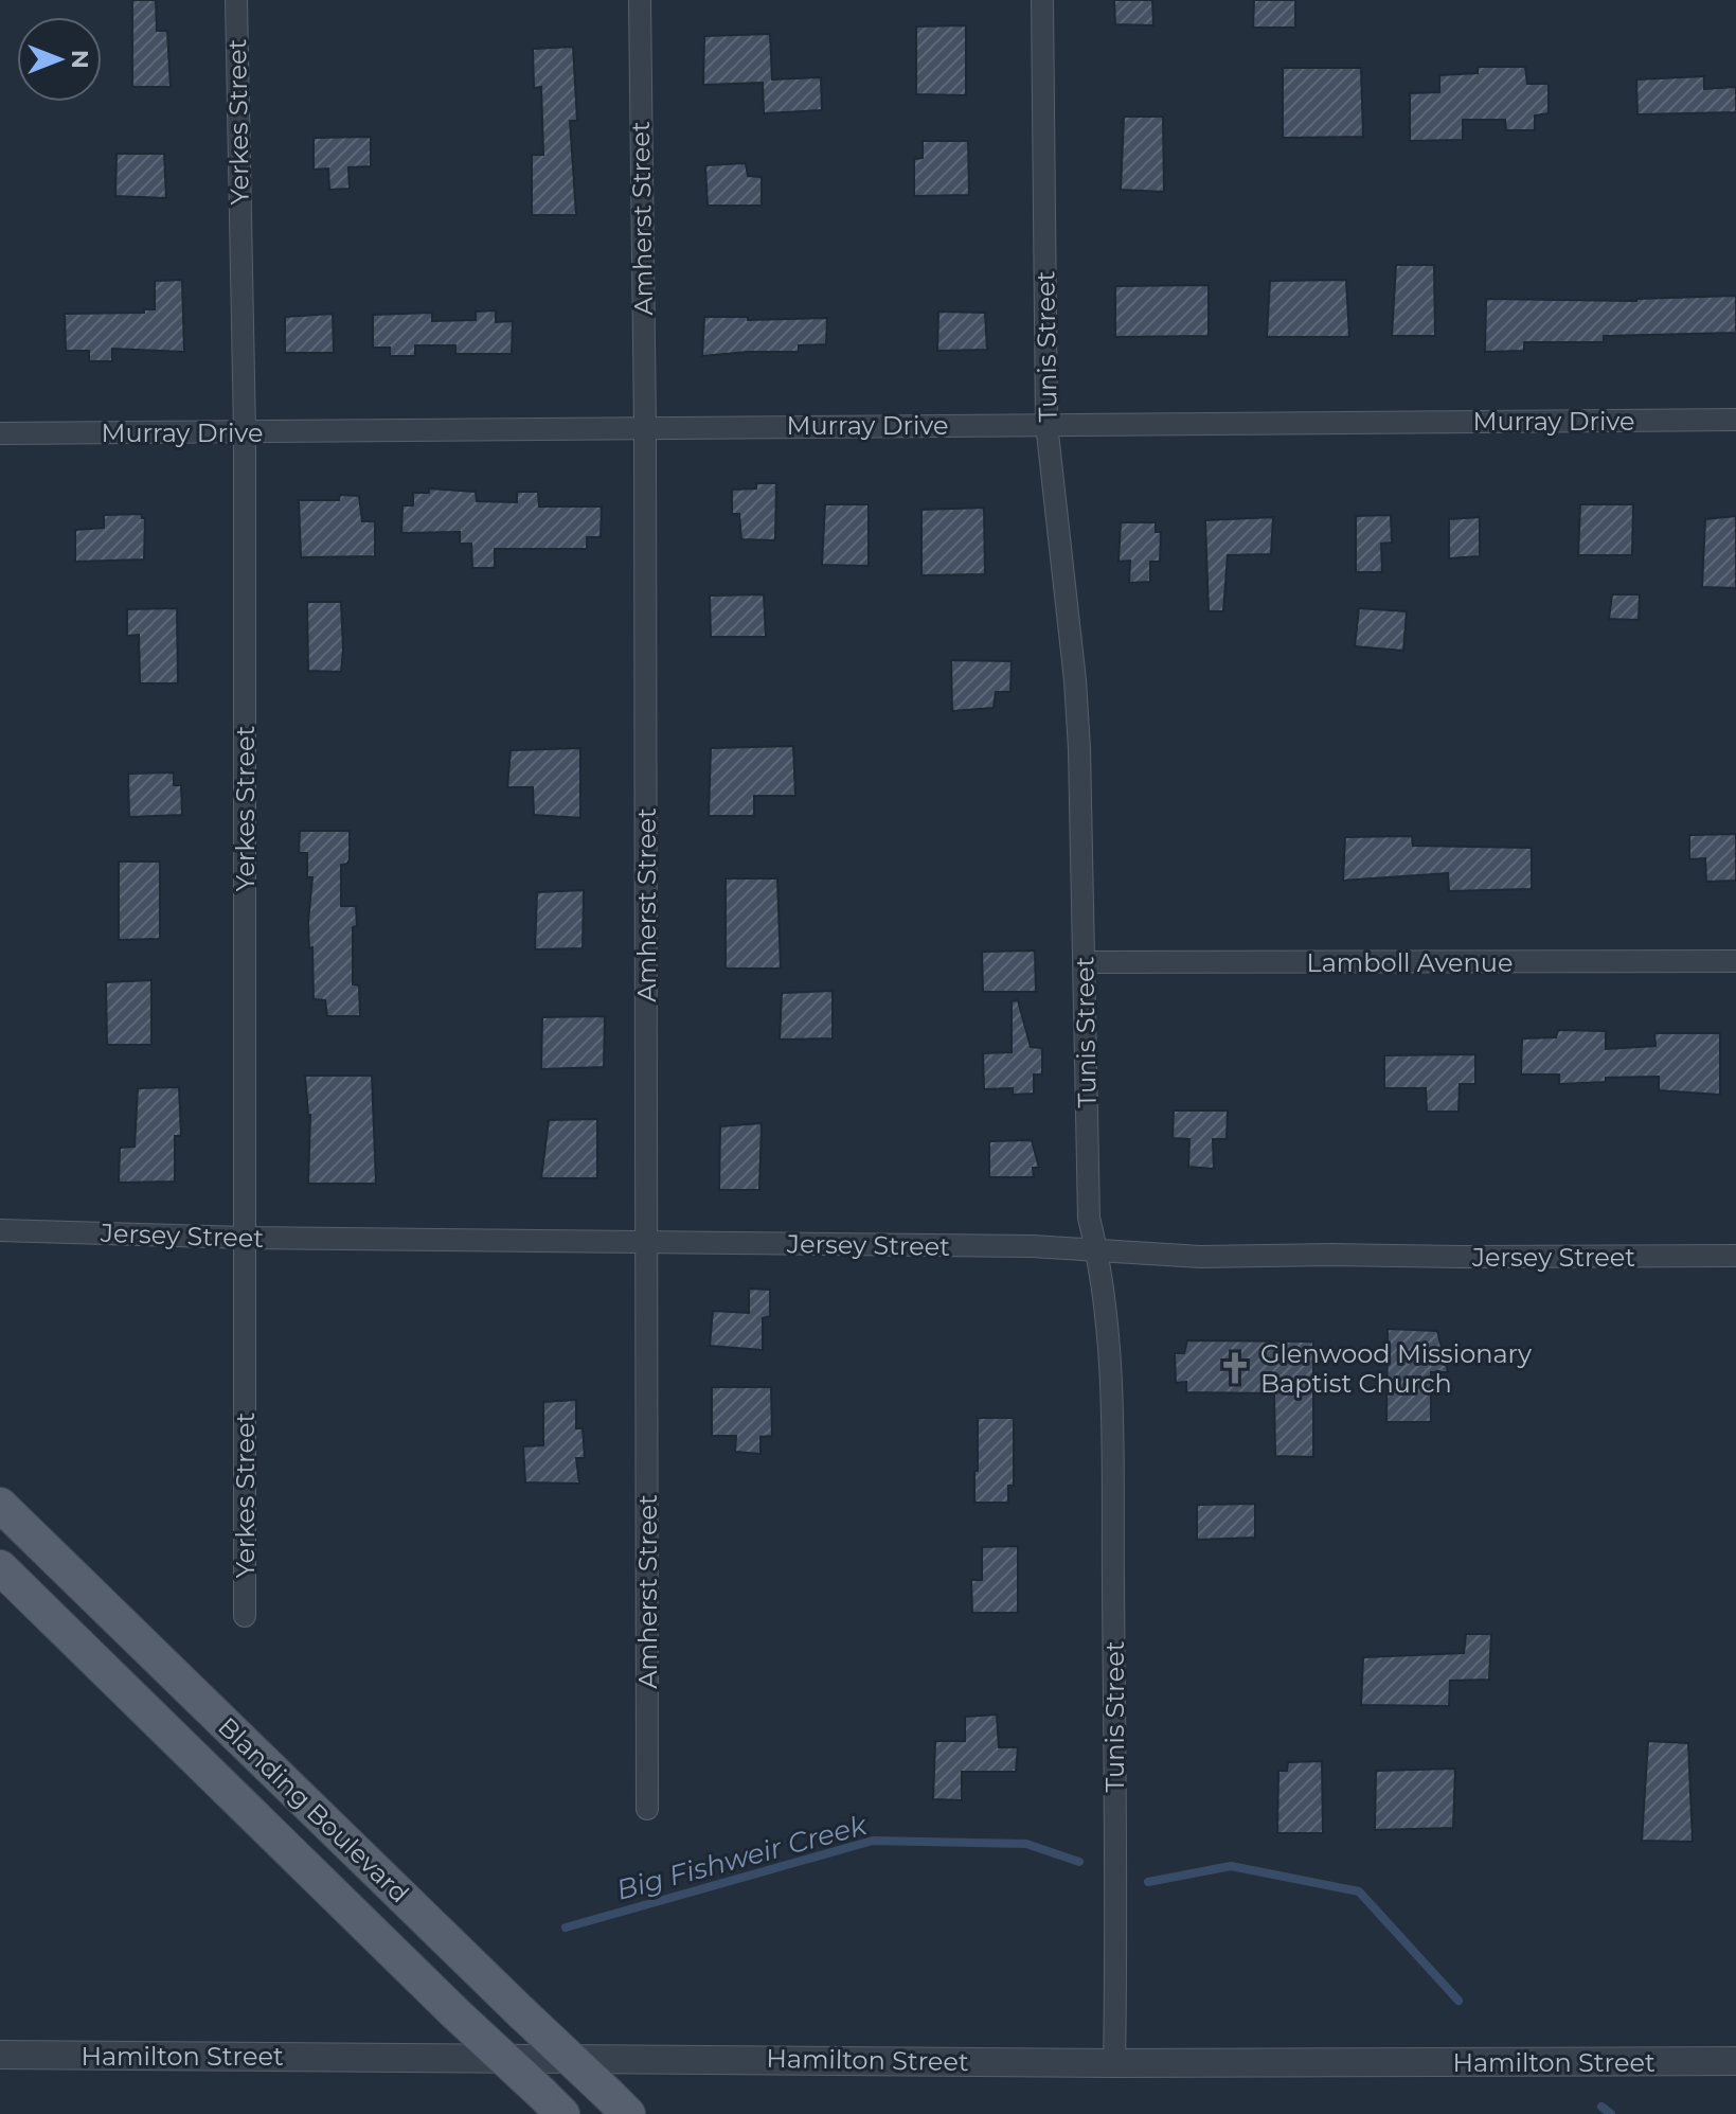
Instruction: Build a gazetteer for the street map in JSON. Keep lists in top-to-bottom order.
{
  "streets": {
    "main road": ["Blanding Boulevard"],
    "street": [
      "Yerkes Street",
      "Amherst Street",
      "Tunis Street",
      "Murray Drive",
      "Lamboll Avenue",
      "Jersey Street",
      "Hamilton Street"
    ]
  },
  "crossings": [
    ["Yerkes Street", "Murray Drive"],
    ["Yerkes Street", "Jersey Street"],
    ["Amherst Street", "Murray Drive"],
    ["Amherst Street", "Jersey Street"],
    ["Tunis Street", "Murray Drive"],
    ["Tunis Street", "Lamboll Avenue"],
    ["Tunis Street", "Jersey Street"],
    ["Tunis Street", "Hamilton Street"]
  ],
  "water": ["Big Fishweir Creek"],
  "places": {
    "church": ["Glenwood Missionary Baptist Church"]
  },
  "north": "right"
}
